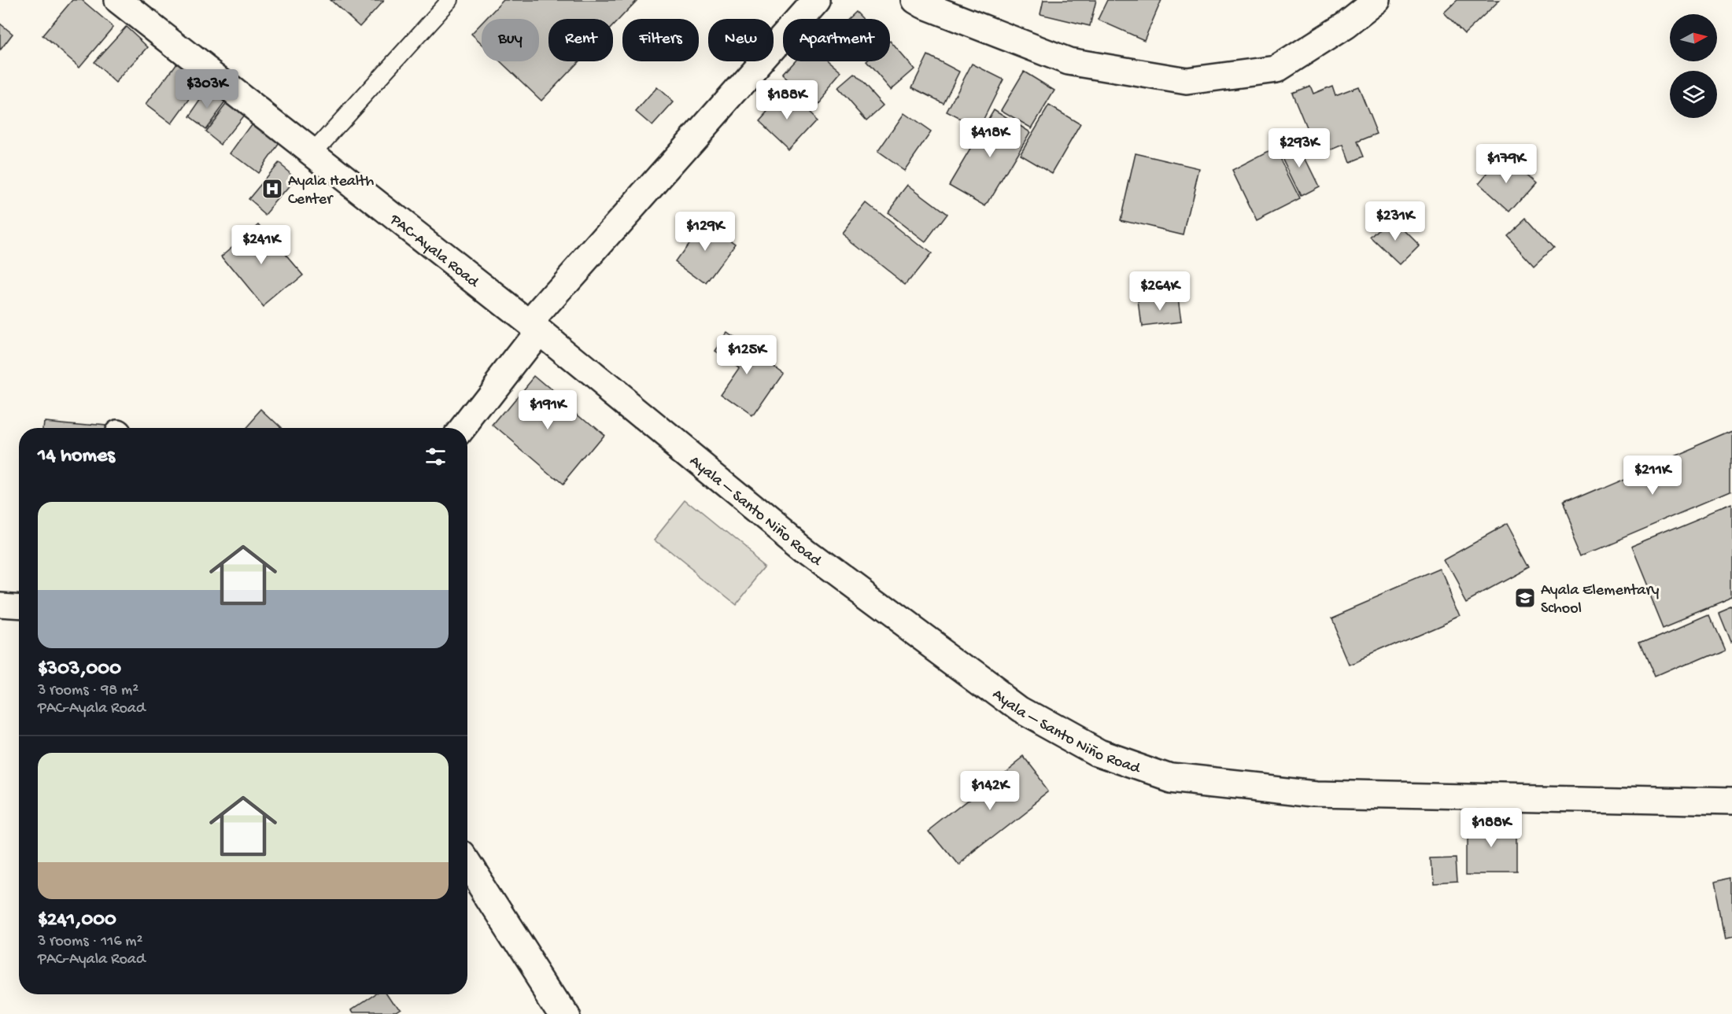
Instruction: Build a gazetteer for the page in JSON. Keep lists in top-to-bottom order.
{
  "streets": {
    "street": ["PAC-Ayala Road", "Ayala – Santo Niño Road"]
  },
  "crossings": [
    ["PAC-Ayala Road", "Ayala – Santo Niño Road"]
  ],
  "places": {
    "hospital": ["Ayala Health Center"],
    "school or university": ["Ayala Elementary School"]
  },
  "north": "right",
  "page": {
    "chip": [
      "Buy",
      "Rent",
      "Filters",
      "New",
      "Apartment"
    ],
    "price": [
      "$303K",
      "$188K",
      "$418K",
      "$293K",
      "$179K",
      "$231K",
      "$129K",
      "$241K",
      "$264K",
      "$125K",
      "$191K",
      "$211K",
      "$142K",
      "$188K"
    ],
    "heading": "14 homes",
    "list": [
      {
        "name": "$303,000",
        "note": "3 rooms · 98 m² · PAC-Ayala Road"
      },
      {
        "name": "$241,000",
        "note": "3 rooms · 116 m² · PAC-Ayala Road"
      }
    ]
  }
}
